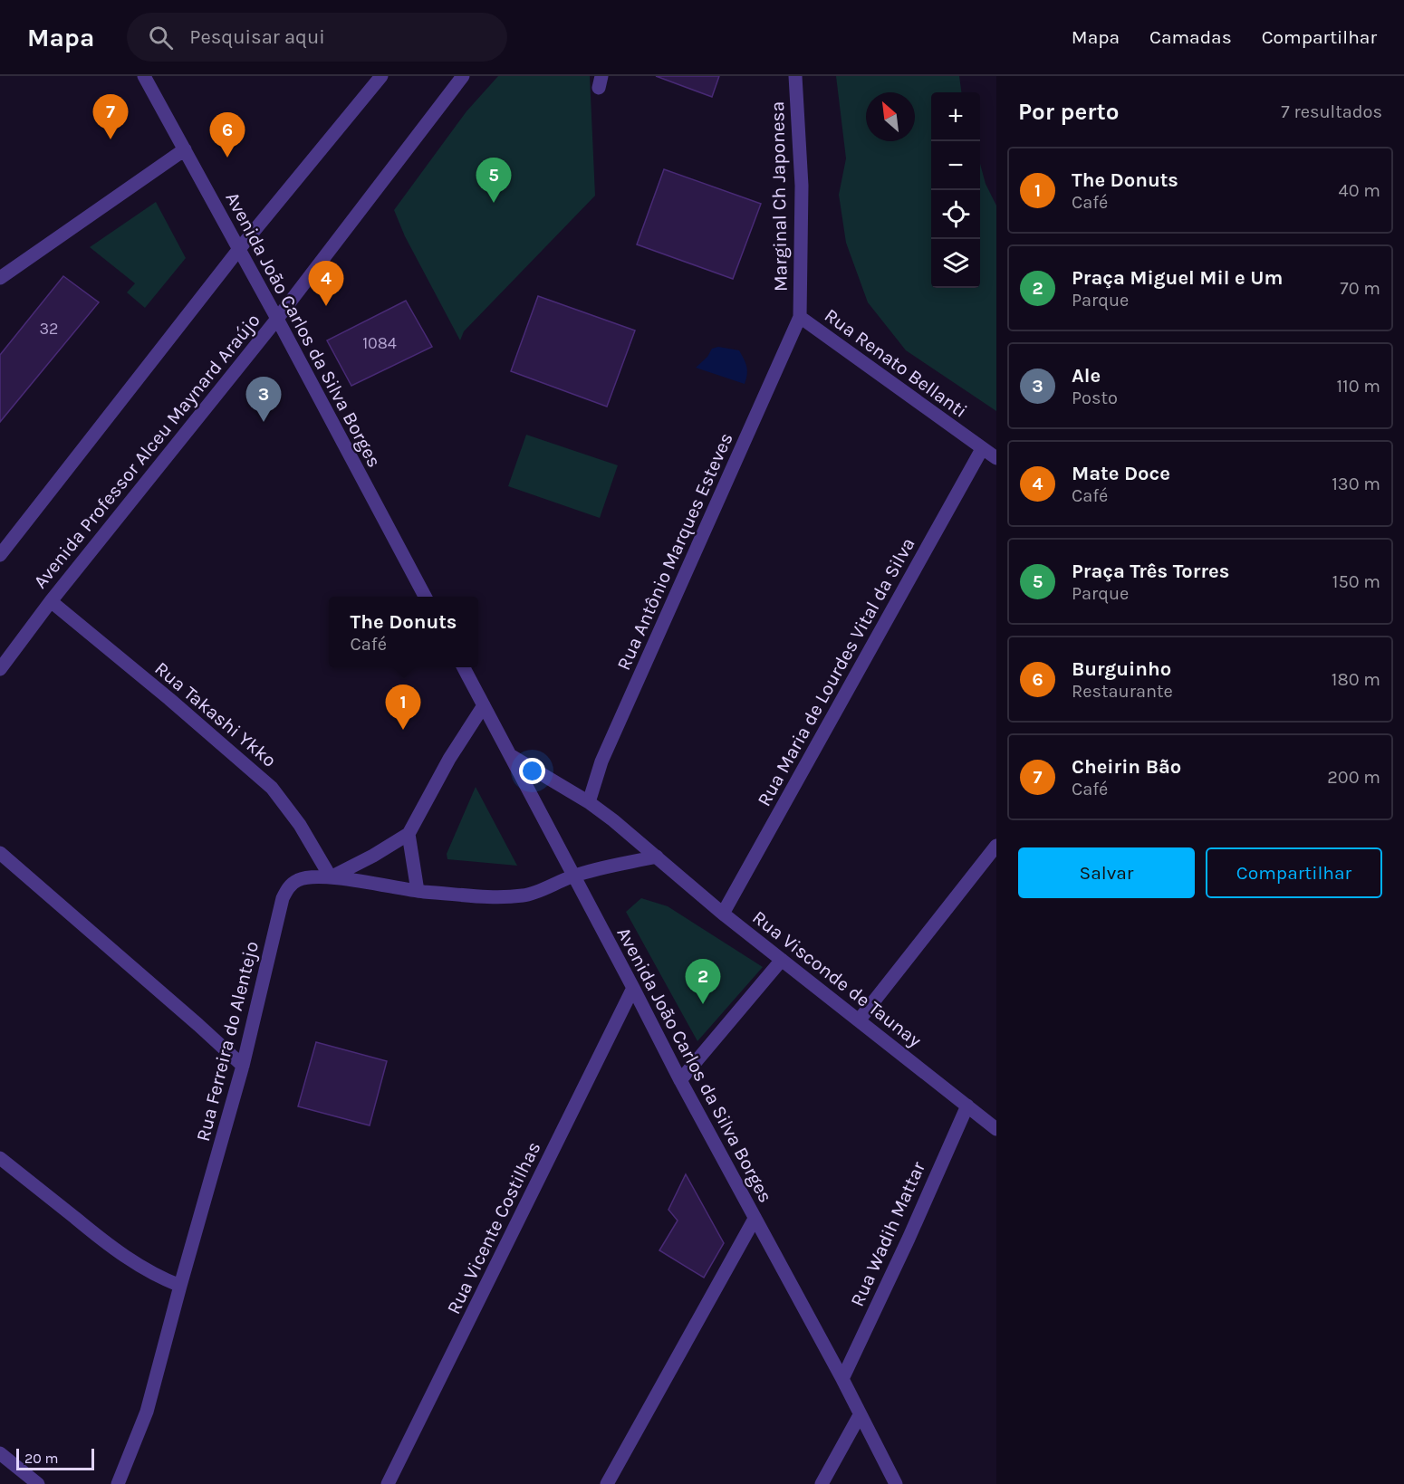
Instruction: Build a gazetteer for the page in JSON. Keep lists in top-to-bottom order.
{
  "streets": {
    "street": [
      "Marginal Ch Japonesa",
      "Avenida João Carlos da Silva Borges",
      "Rua Renato Bellanti",
      "Avenida Professor Alceu Maynard Araújo",
      "Rua Antônio Marques Esteves",
      "Rua Maria de Lourdes Vital da Silva",
      "Rua Takashi Ykko",
      "Rua Visconde de Taunay",
      "Rua Ferreira do Alentejo",
      "Rua Vicente Costilhas",
      "Rua Wadih Mattar"
    ]
  },
  "crossings": [
    ["Marginal Ch Japonesa", "Rua Renato Bellanti"],
    ["Marginal Ch Japonesa", "Rua Antônio Marques Esteves"],
    ["Avenida João Carlos da Silva Borges", "Avenida Professor Alceu Maynard Araújo"],
    ["Avenida João Carlos da Silva Borges", "Rua Visconde de Taunay"],
    ["Avenida João Carlos da Silva Borges", "Rua Ferreira do Alentejo"],
    ["Avenida João Carlos da Silva Borges", "Rua Vicente Costilhas"],
    ["Avenida João Carlos da Silva Borges", "Rua Wadih Mattar"],
    ["Rua Renato Bellanti", "Rua Antônio Marques Esteves"],
    ["Rua Renato Bellanti", "Rua Maria de Lourdes Vital da Silva"],
    ["Avenida Professor Alceu Maynard Araújo", "Rua Takashi Ykko"],
    ["Rua Antônio Marques Esteves", "Rua Visconde de Taunay"],
    ["Rua Maria de Lourdes Vital da Silva", "Rua Visconde de Taunay"],
    ["Rua Takashi Ykko", "Rua Ferreira do Alentejo"],
    ["Rua Visconde de Taunay", "Rua Wadih Mattar"]
  ],
  "house_numbers": ["32", "1084"],
  "scale_bar": "20 m",
  "north": "top left",
  "page": {
    "header": "Mapa",
    "search": "Pesquisar aqui",
    "nav": ["Mapa", "Camadas", "Compartilhar"],
    "heading": ["Por perto", "7 resultados"],
    "map_buttons": ["+", "−"],
    "pins": [
      "7",
      "6",
      "5",
      "4",
      "3",
      "1",
      "2"
    ],
    "list": [
      {
        "mark": "1",
        "name": "The Donuts",
        "note": "Café",
        "value": "40 m"
      },
      {
        "mark": "2",
        "name": "Praça Miguel Mil e Um",
        "note": "Parque",
        "value": "70 m"
      },
      {
        "mark": "3",
        "name": "Ale",
        "note": "Posto",
        "value": "110 m"
      },
      {
        "mark": "4",
        "name": "Mate Doce",
        "note": "Café",
        "value": "130 m"
      },
      {
        "mark": "5",
        "name": "Praça Três Torres",
        "note": "Parque",
        "value": "150 m"
      },
      {
        "mark": "6",
        "name": "Burguinho",
        "note": "Restaurante",
        "value": "180 m"
      },
      {
        "mark": "7",
        "name": "Cheirin Bão",
        "note": "Café",
        "value": "200 m"
      }
    ],
    "popup": ["The Donuts", "Café"],
    "buttons": ["Salvar", "Compartilhar"],
    "scale": "20 m"
  }
}
